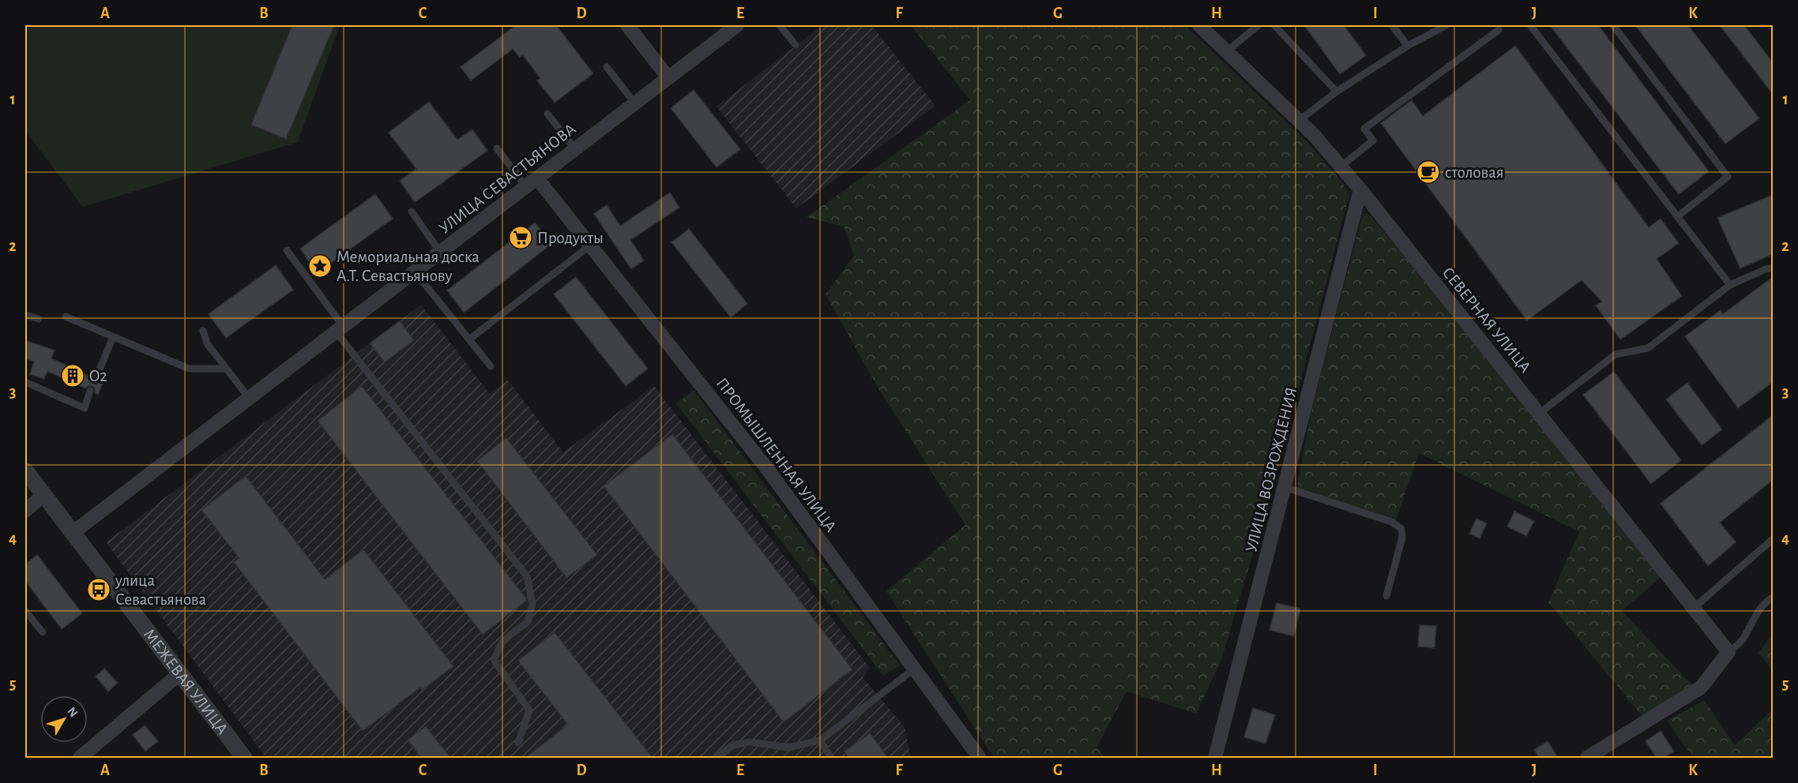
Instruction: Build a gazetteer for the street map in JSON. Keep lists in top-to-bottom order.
{
  "streets": {
    "street": [
      "УЛИЦА СЕВАСТЬЯНОВА",
      "СЕВЕРНАЯ УЛИЦА",
      "ПРОМЫШЛЕННАЯ УЛИЦА",
      "УЛИЦА ВОЗРОЖДЕНИЯ",
      "МЕЖЕВАЯ УЛИЦА"
    ]
  },
  "crossings": [
    ["УЛИЦА СЕВАСТЬЯНОВА", "ПРОМЫШЛЕННАЯ УЛИЦА"],
    ["УЛИЦА СЕВАСТЬЯНОВА", "МЕЖЕВАЯ УЛИЦА"],
    ["СЕВЕРНАЯ УЛИЦА", "УЛИЦА ВОЗРОЖДЕНИЯ"]
  ],
  "places": {
    "cafe": ["столовая"],
    "supermarket": ["Продукты"],
    "place": ["Мемориальная доска А.Т. Севастьянову"],
    "building": ["O2"],
    "bus stop": ["улица Севастьянова"]
  },
  "north": "top right",
  "grid": {
    "columns": [
      "A",
      "B",
      "C",
      "D",
      "E",
      "F",
      "G",
      "H",
      "I",
      "J",
      "K"
    ],
    "rows": [
      "1",
      "2",
      "3",
      "4",
      "5"
    ]
  }
}
